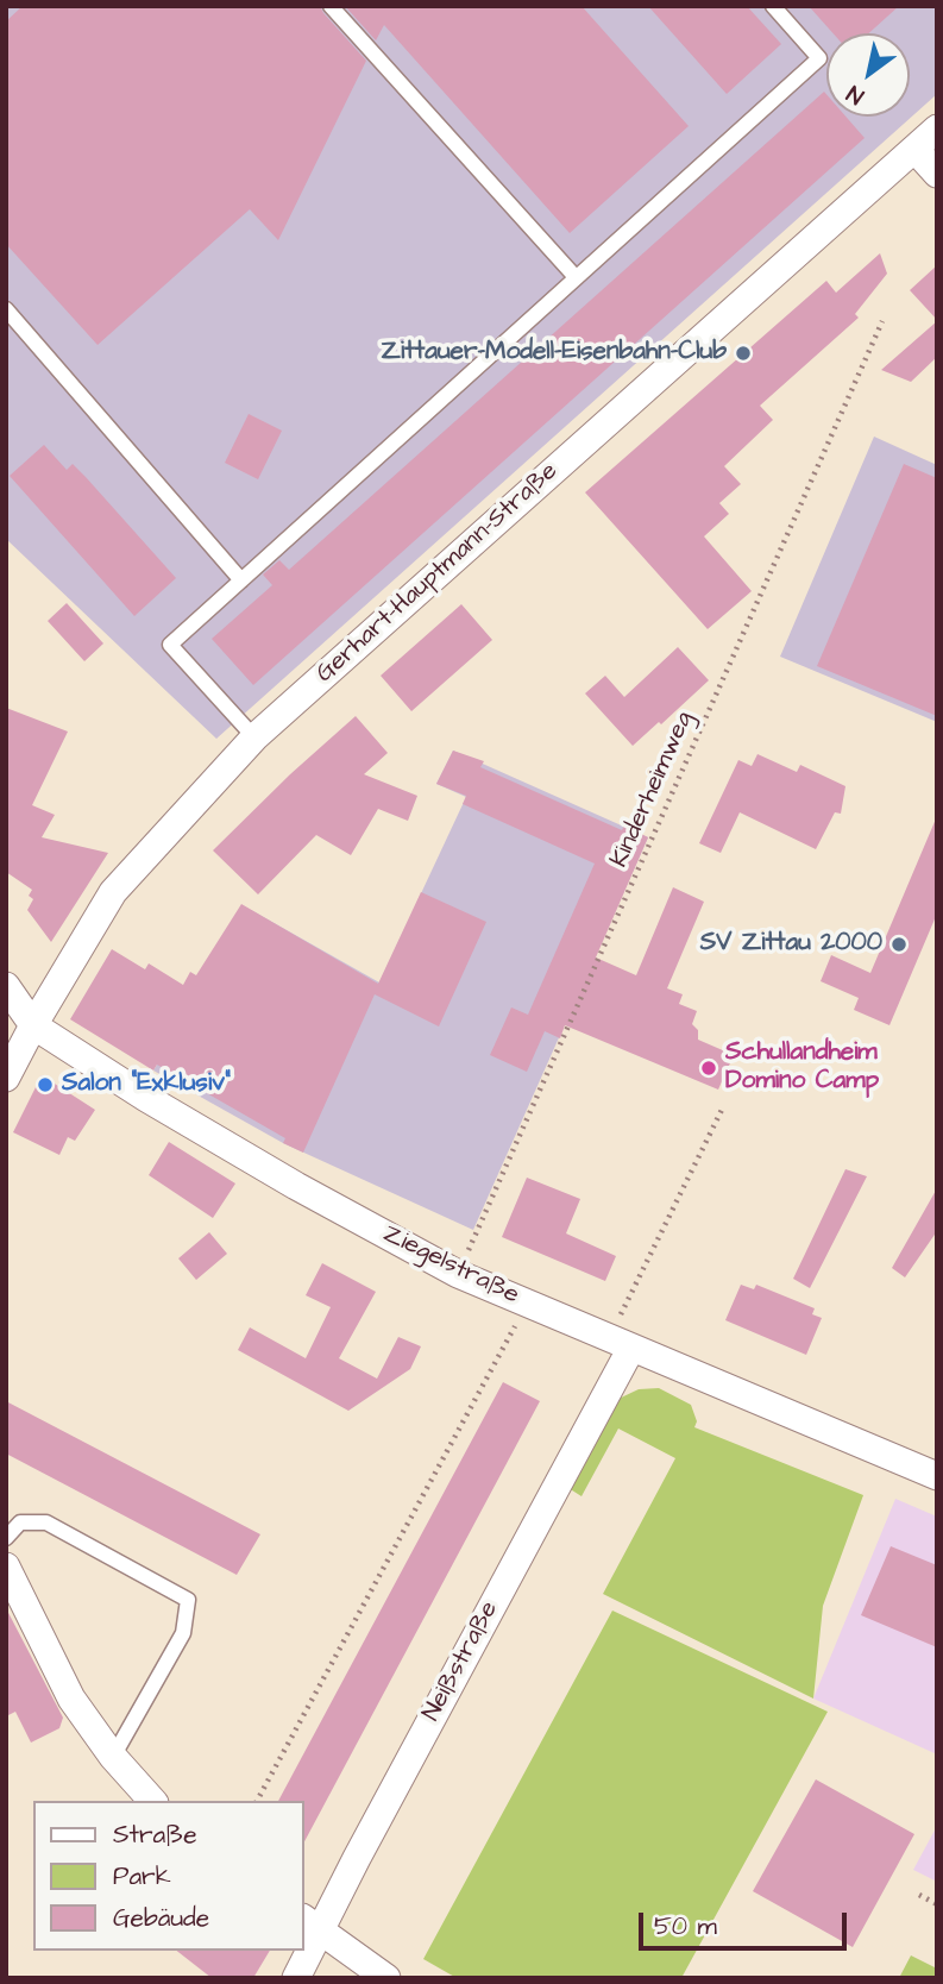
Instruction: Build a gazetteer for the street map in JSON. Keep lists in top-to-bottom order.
{
  "streets": {
    "street": ["Gerhart-Hauptmann-Straße", "Ziegelstraße", "Neißstraße"],
    "path": ["Kinderheimweg"]
  },
  "crossings": [
    ["Gerhart-Hauptmann-Straße", "Ziegelstraße"],
    ["Kinderheimweg", "Ziegelstraße"],
    ["Ziegelstraße", "Neißstraße"]
  ],
  "places": [
    "Zittauer-Modell-Eisenbahn-Club",
    "SV Zittau 2000",
    "Schullandheim Domino Camp",
    "Salon \"Exklusiv\""
  ],
  "legend": ["Straße", "Park", "Gebäude"],
  "scale_bar": "50 m",
  "north": "bottom left"
}
